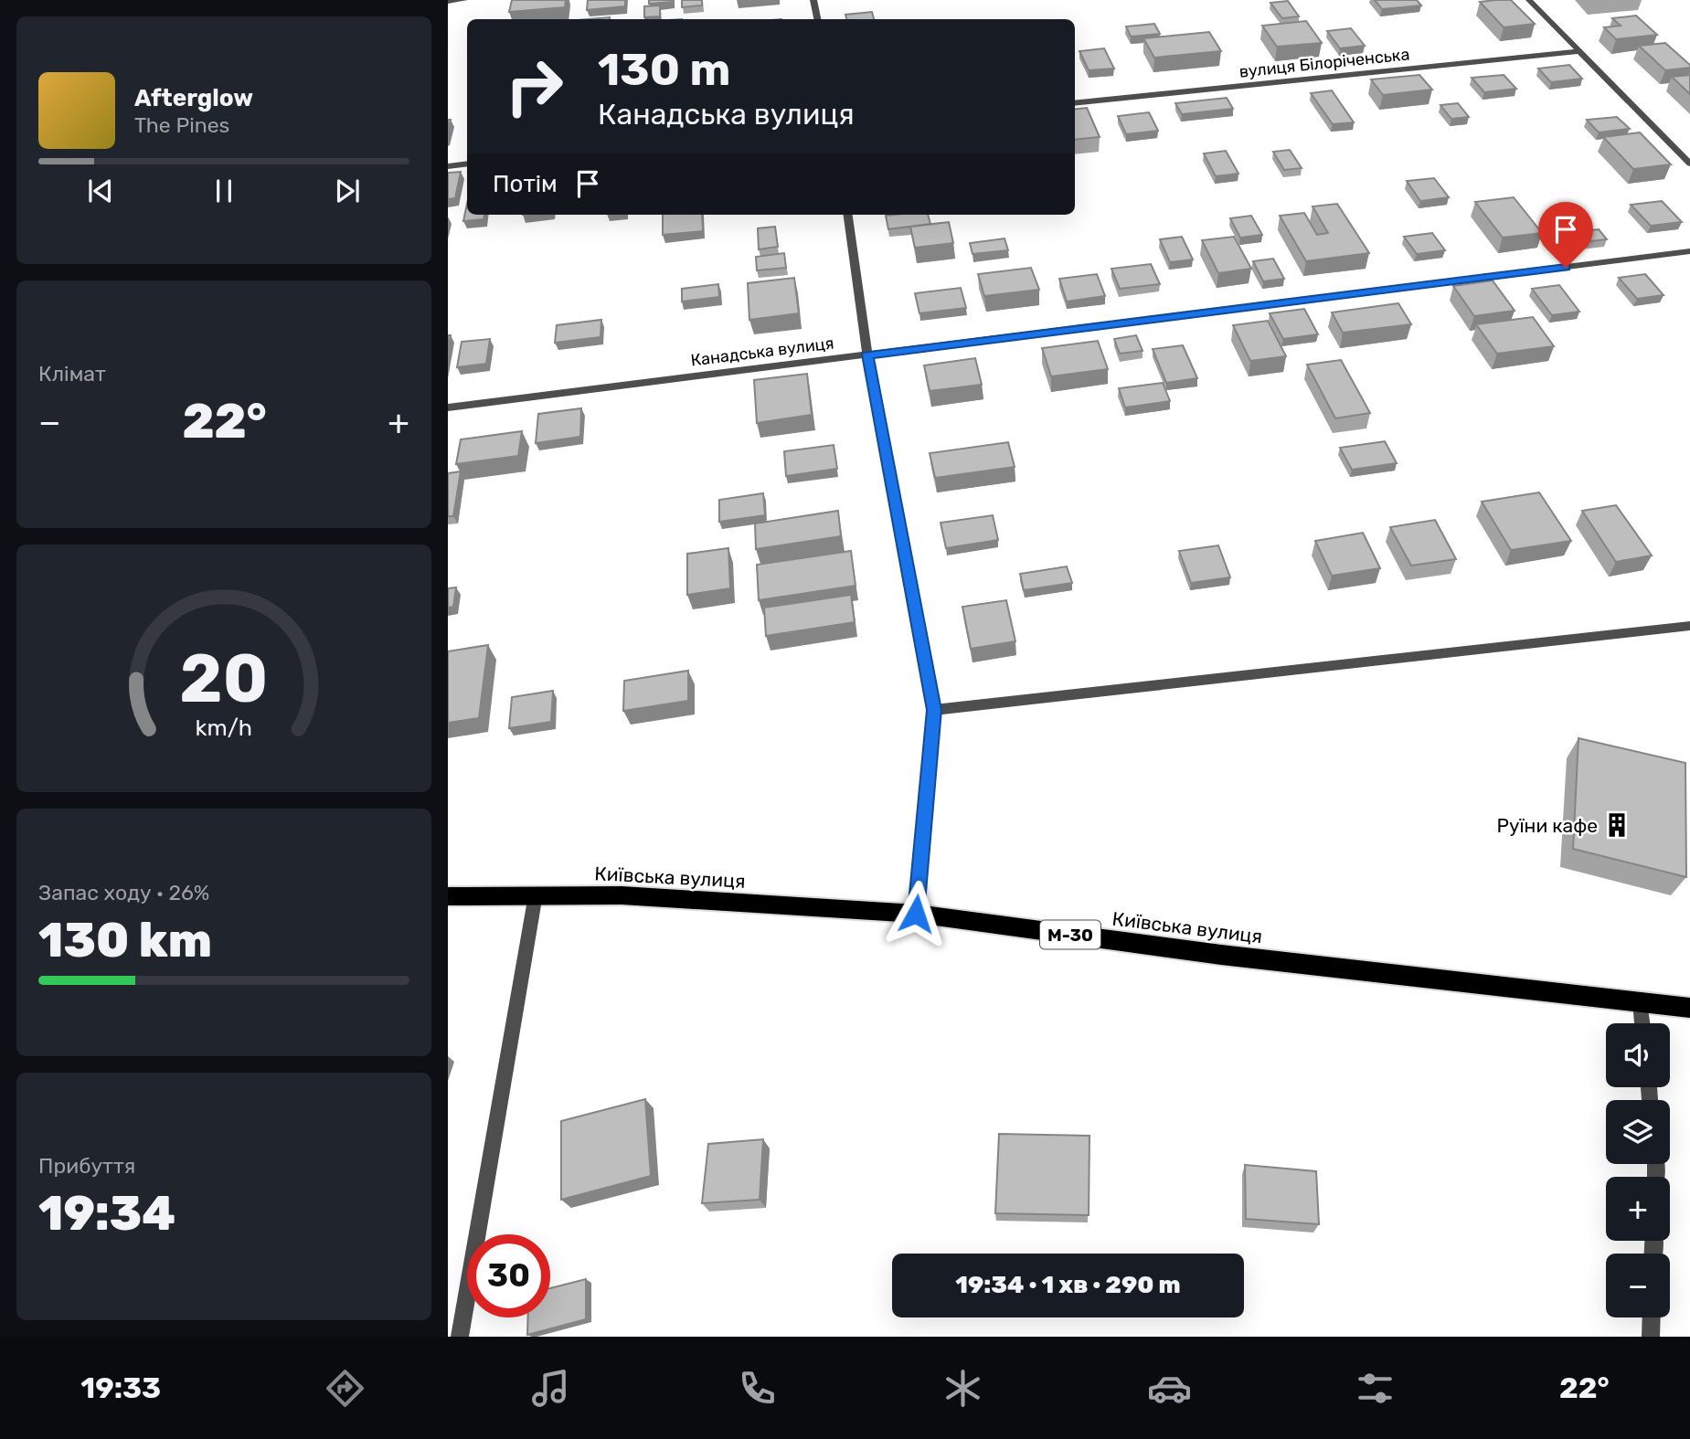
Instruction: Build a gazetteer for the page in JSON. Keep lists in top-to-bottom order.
{
  "streets": {
    "highway": ["Київська вулиця", "М-30"],
    "street": ["вулиця Білоріченська", "Канадська вулиця"]
  },
  "places": {
    "building": ["Руїни кафе"]
  },
  "page": {
    "turn": ["130 m", "Канадська вулиця"],
    "song": ["Afterglow", "The Pines"],
    "then": "Потім",
    "tile": [
      "Клімат",
      ["Запас ходу · 26%", "130 km"],
      ["Прибуття", "19:34"]
    ],
    "heat": ["−", "22°", "+"],
    "map_buttons": ["+", "−"],
    "limit": "30",
    "trip": "19:34 · 1 хв · 290 m",
    "tabs": ["19:33", "22°"],
    "gauge": ["20", "km/h"]
  }
}
